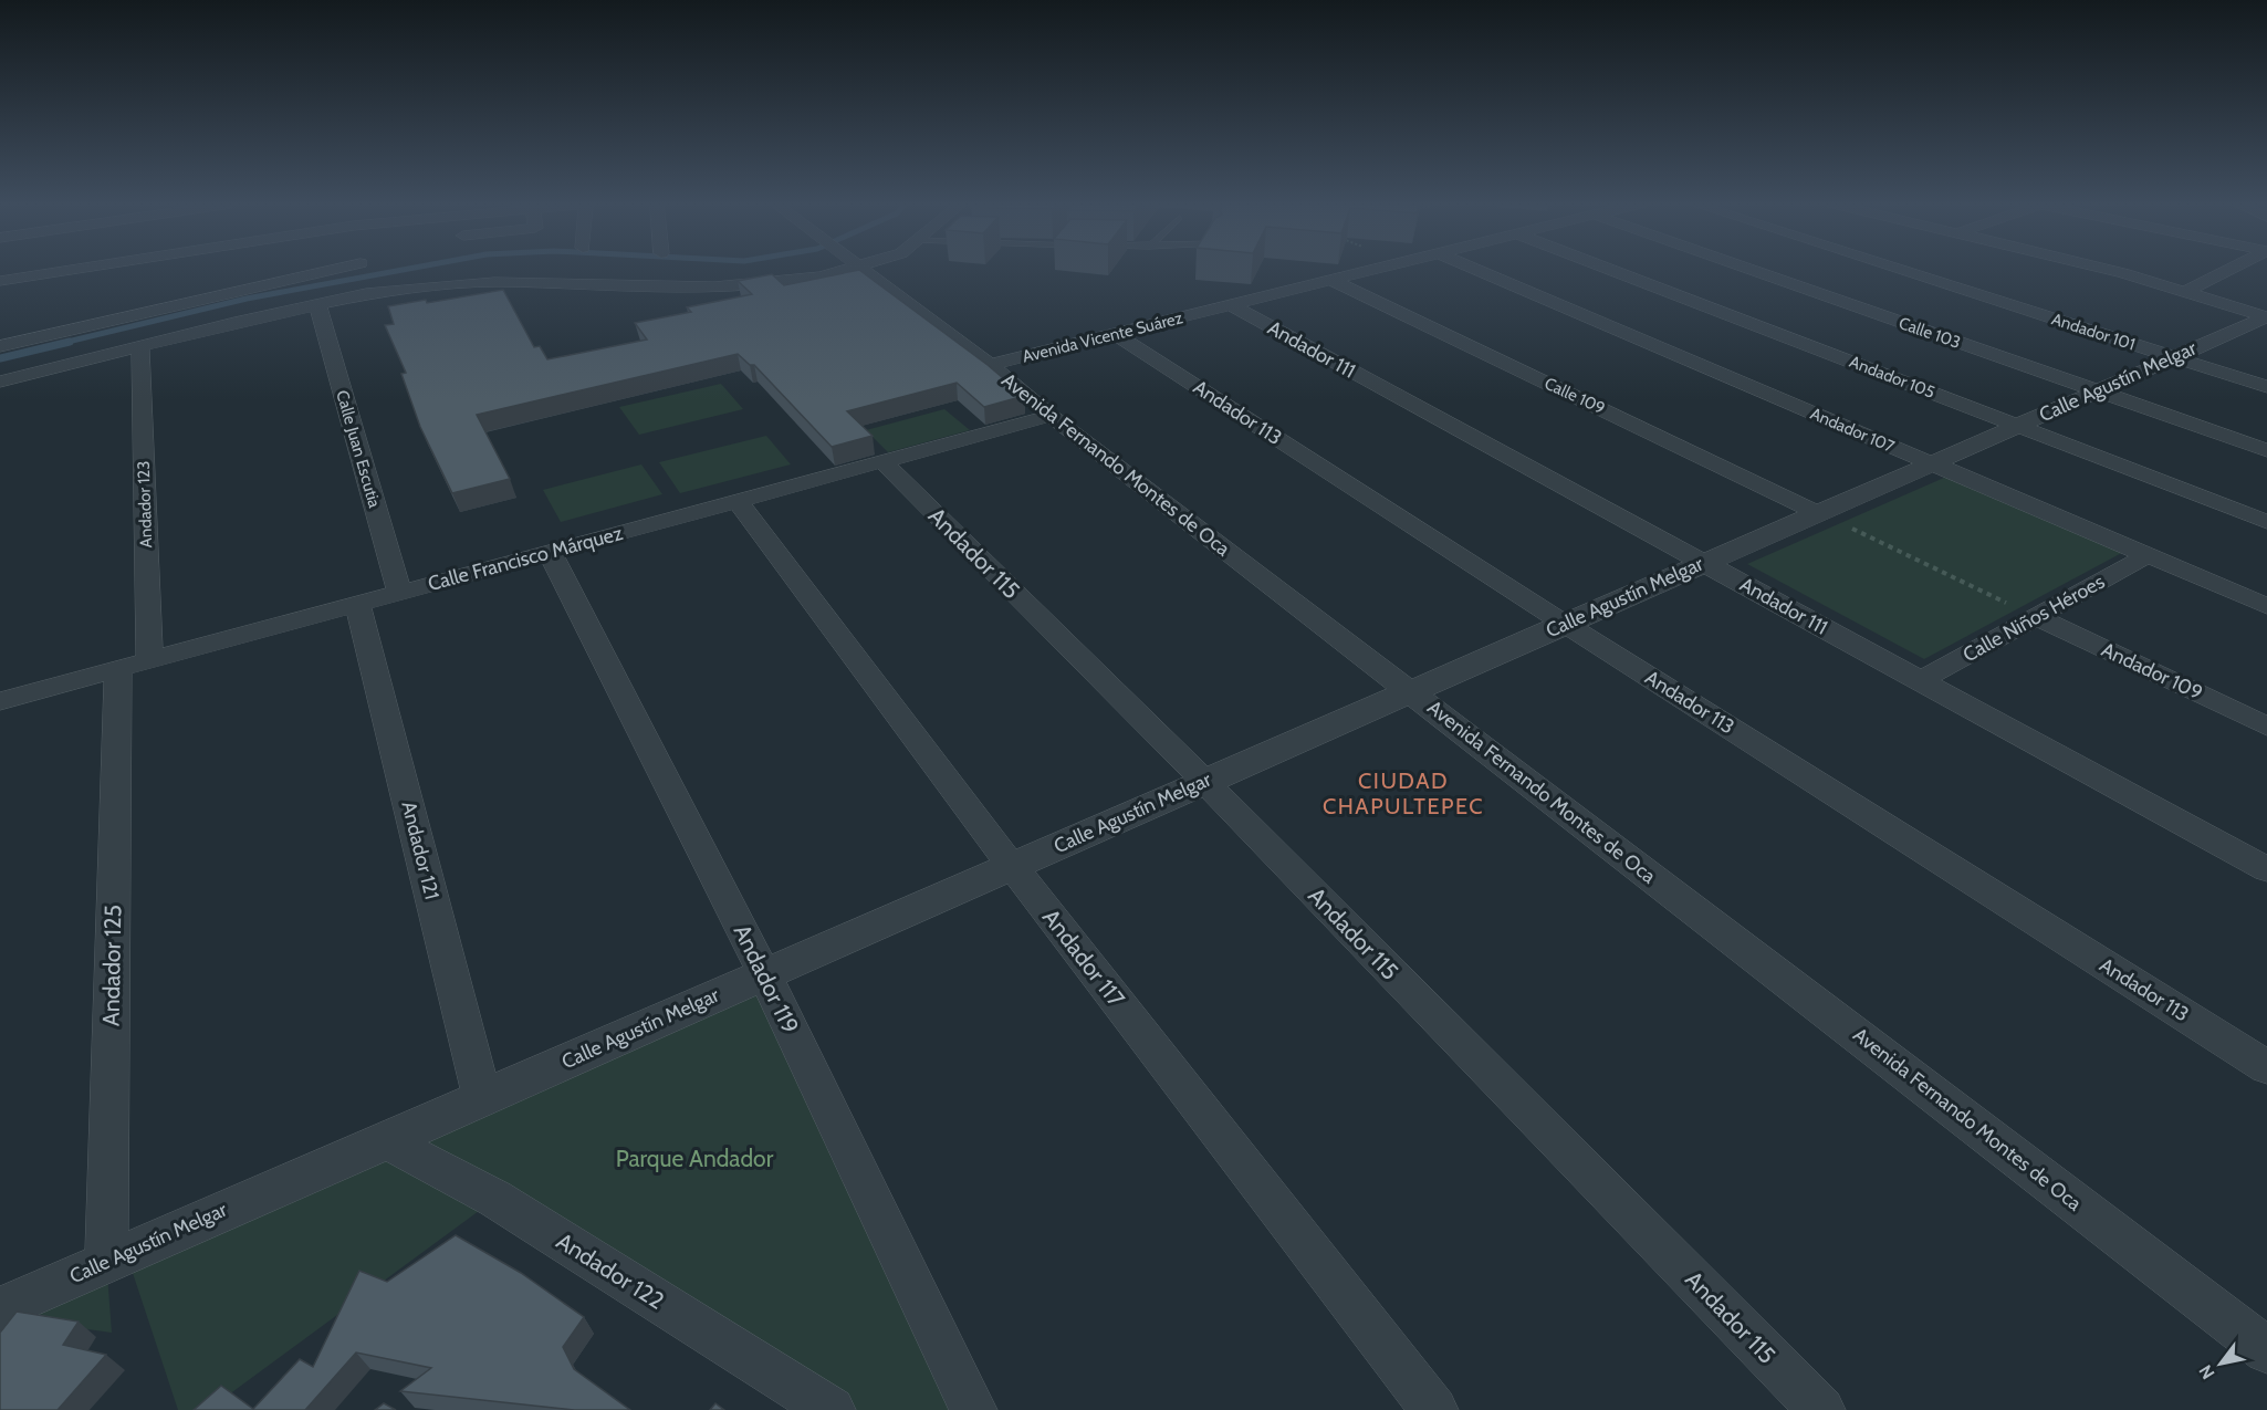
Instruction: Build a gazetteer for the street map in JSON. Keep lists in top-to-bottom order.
{
  "streets": {
    "street": [
      "Andador 101",
      "Calle 103",
      "Avenida Vicente Suárez",
      "Andador 111",
      "Andador 105",
      "Calle Agustín Melgar",
      "Calle 109",
      "Andador 113",
      "Andador 107",
      "Calle Juan Escutia",
      "Avenida Fernando Montes de Oca",
      "Andador 123",
      "Andador 115",
      "Calle Francisco Márquez",
      "Calle Niños Héroes",
      "Andador 109",
      "Andador 121",
      "Andador 117",
      "Andador 125",
      "Andador 119",
      "Andador 122"
    ]
  },
  "crossings": [
    ["Andador 101", "Calle Agustín Melgar"],
    ["Calle 103", "Calle Agustín Melgar"],
    ["Avenida Vicente Suárez", "Andador 111"],
    ["Avenida Vicente Suárez", "Calle 109"],
    ["Avenida Vicente Suárez", "Andador 113"],
    ["Avenida Vicente Suárez", "Avenida Fernando Montes de Oca"],
    ["Andador 111", "Calle Agustín Melgar"],
    ["Andador 111", "Calle Niños Héroes"],
    ["Andador 105", "Calle Agustín Melgar"],
    ["Calle Agustín Melgar", "Calle 109"],
    ["Calle Agustín Melgar", "Andador 113"],
    ["Calle Agustín Melgar", "Andador 107"],
    ["Calle Agustín Melgar", "Avenida Fernando Montes de Oca"],
    ["Calle Agustín Melgar", "Andador 115"],
    ["Calle Agustín Melgar", "Andador 121"],
    ["Calle Agustín Melgar", "Andador 117"],
    ["Calle Agustín Melgar", "Andador 125"],
    ["Calle Agustín Melgar", "Andador 119"],
    ["Calle Agustín Melgar", "Andador 122"],
    ["Andador 107", "Calle Niños Héroes"],
    ["Calle Juan Escutia", "Calle Francisco Márquez"],
    ["Avenida Fernando Montes de Oca", "Calle Francisco Márquez"],
    ["Andador 123", "Calle Francisco Márquez"],
    ["Andador 123", "Andador 125"],
    ["Andador 115", "Calle Francisco Márquez"],
    ["Calle Francisco Márquez", "Andador 121"],
    ["Calle Francisco Márquez", "Andador 117"],
    ["Calle Francisco Márquez", "Andador 125"],
    ["Calle Francisco Márquez", "Andador 119"],
    ["Calle Niños Héroes", "Andador 109"]
  ],
  "districts": ["CIUDAD CHAPULTEPEC"],
  "parks": ["Parque Andador"],
  "north": "bottom left"
}
